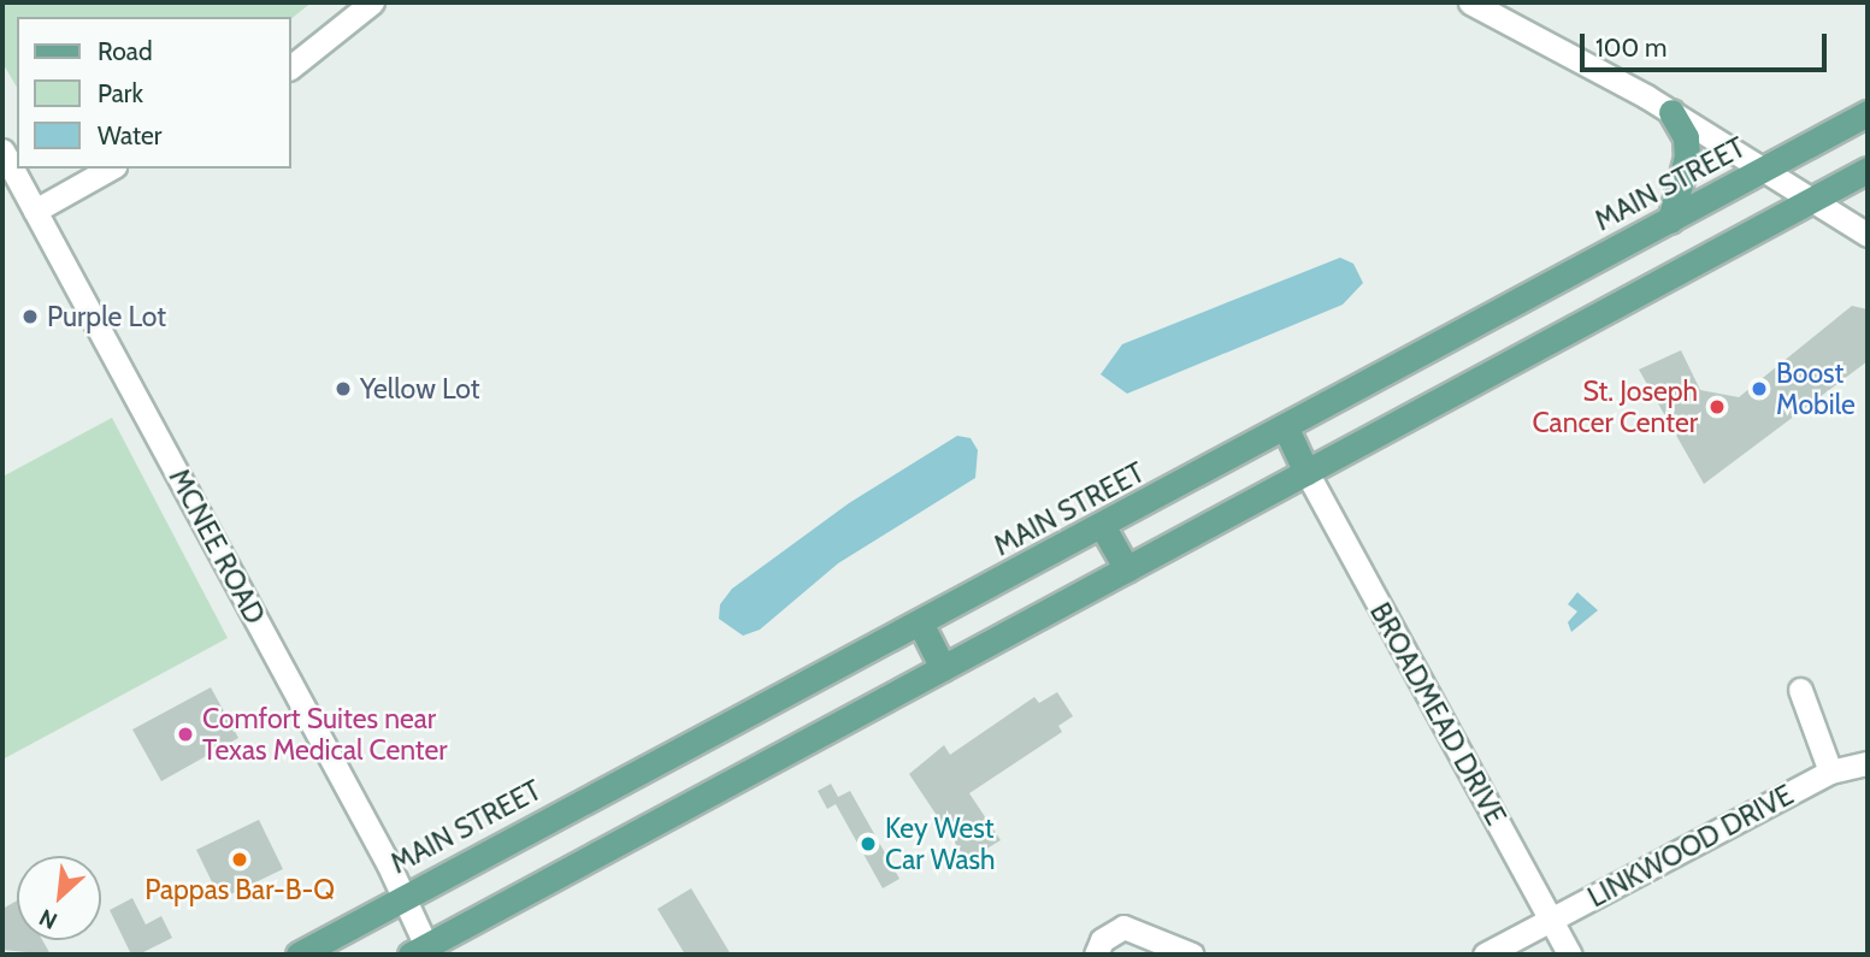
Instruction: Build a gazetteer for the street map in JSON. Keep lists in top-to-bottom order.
{
  "streets": {
    "main road": ["MAIN STREET"],
    "street": ["MCNEE ROAD", "BROADMEAD DRIVE", "LINKWOOD DRIVE"]
  },
  "crossings": [
    ["MAIN STREET", "MCNEE ROAD"],
    ["BROADMEAD DRIVE", "LINKWOOD DRIVE"]
  ],
  "places": [
    "Purple Lot",
    "Yellow Lot",
    "Boost Mobile",
    "St. Joseph Cancer Center",
    "Comfort Suites near Texas Medical Center",
    "Key West Car Wash",
    "Pappas Bar-B-Q"
  ],
  "legend": ["Road", "Park", "Water"],
  "scale_bar": "100 m",
  "north": "bottom left"
}
